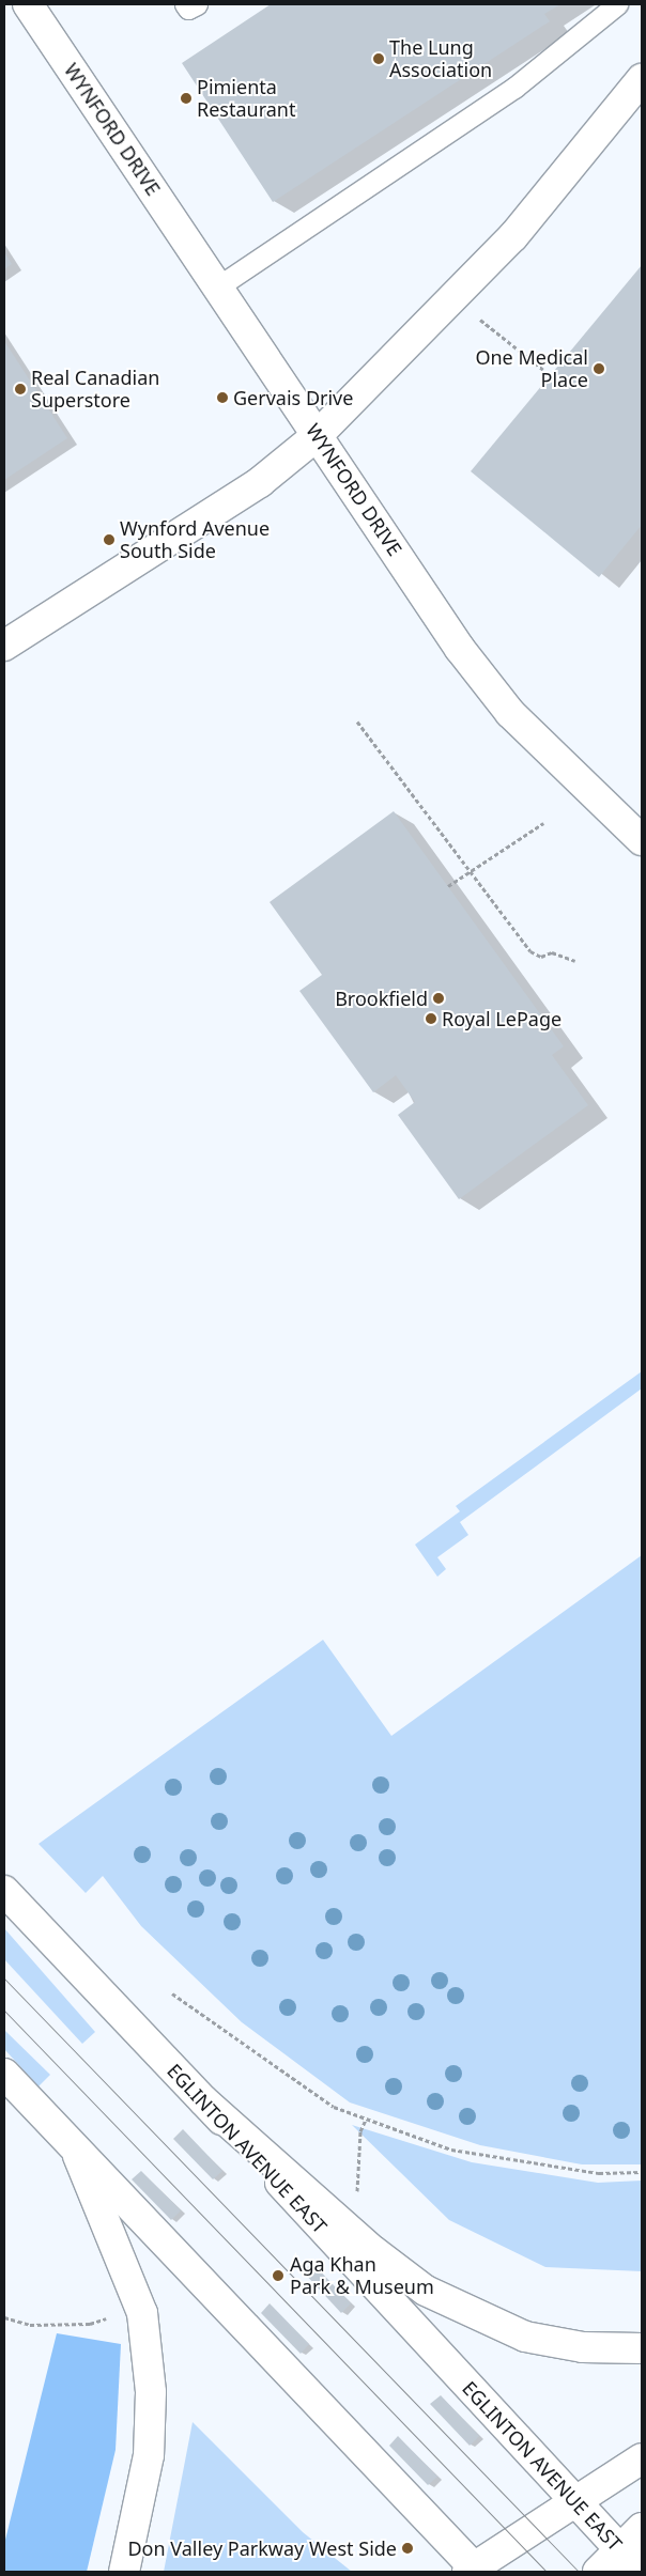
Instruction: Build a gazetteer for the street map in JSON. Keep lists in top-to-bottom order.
{
  "streets": {
    "main road": ["WYNFORD DRIVE", "EGLINTON AVENUE EAST"]
  },
  "places": [
    "The Lung Association",
    "Pimienta Restaurant",
    "One Medical Place",
    "Real Canadian Superstore",
    "Gervais Drive",
    "Wynford Avenue South Side",
    "Brookfield",
    "Royal LePage",
    "Aga Khan Park & Museum",
    "Don Valley Parkway West Side"
  ]
}
